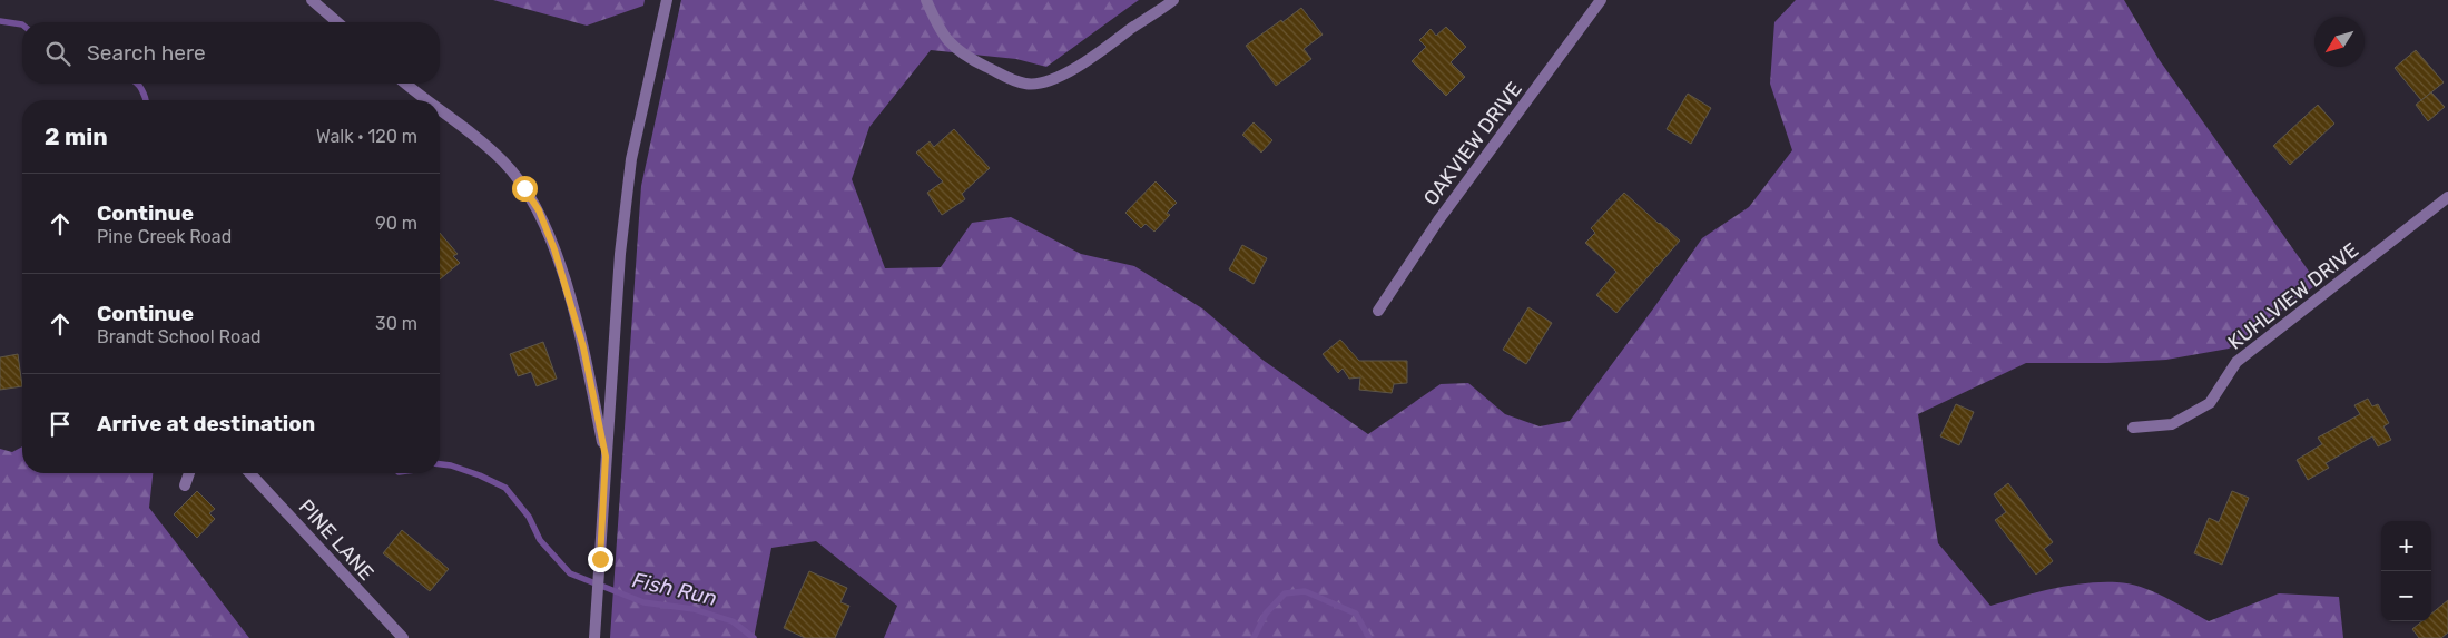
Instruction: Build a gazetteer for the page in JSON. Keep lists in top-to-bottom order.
{
  "streets": {
    "street": ["OAKVIEW DRIVE", "KUHLVIEW DRIVE", "PINE LANE"]
  },
  "water": ["Fish Run"],
  "north": "bottom left",
  "page": {
    "search": "Search here",
    "heading": ["2 min", "Walk · 120 m"],
    "list": [
      ["Continue", "Pine Creek Road", "90 m"],
      ["Continue", "Brandt School Road", "30 m"],
      "Arrive at destination"
    ],
    "map_buttons": ["+", "−"]
  }
}
